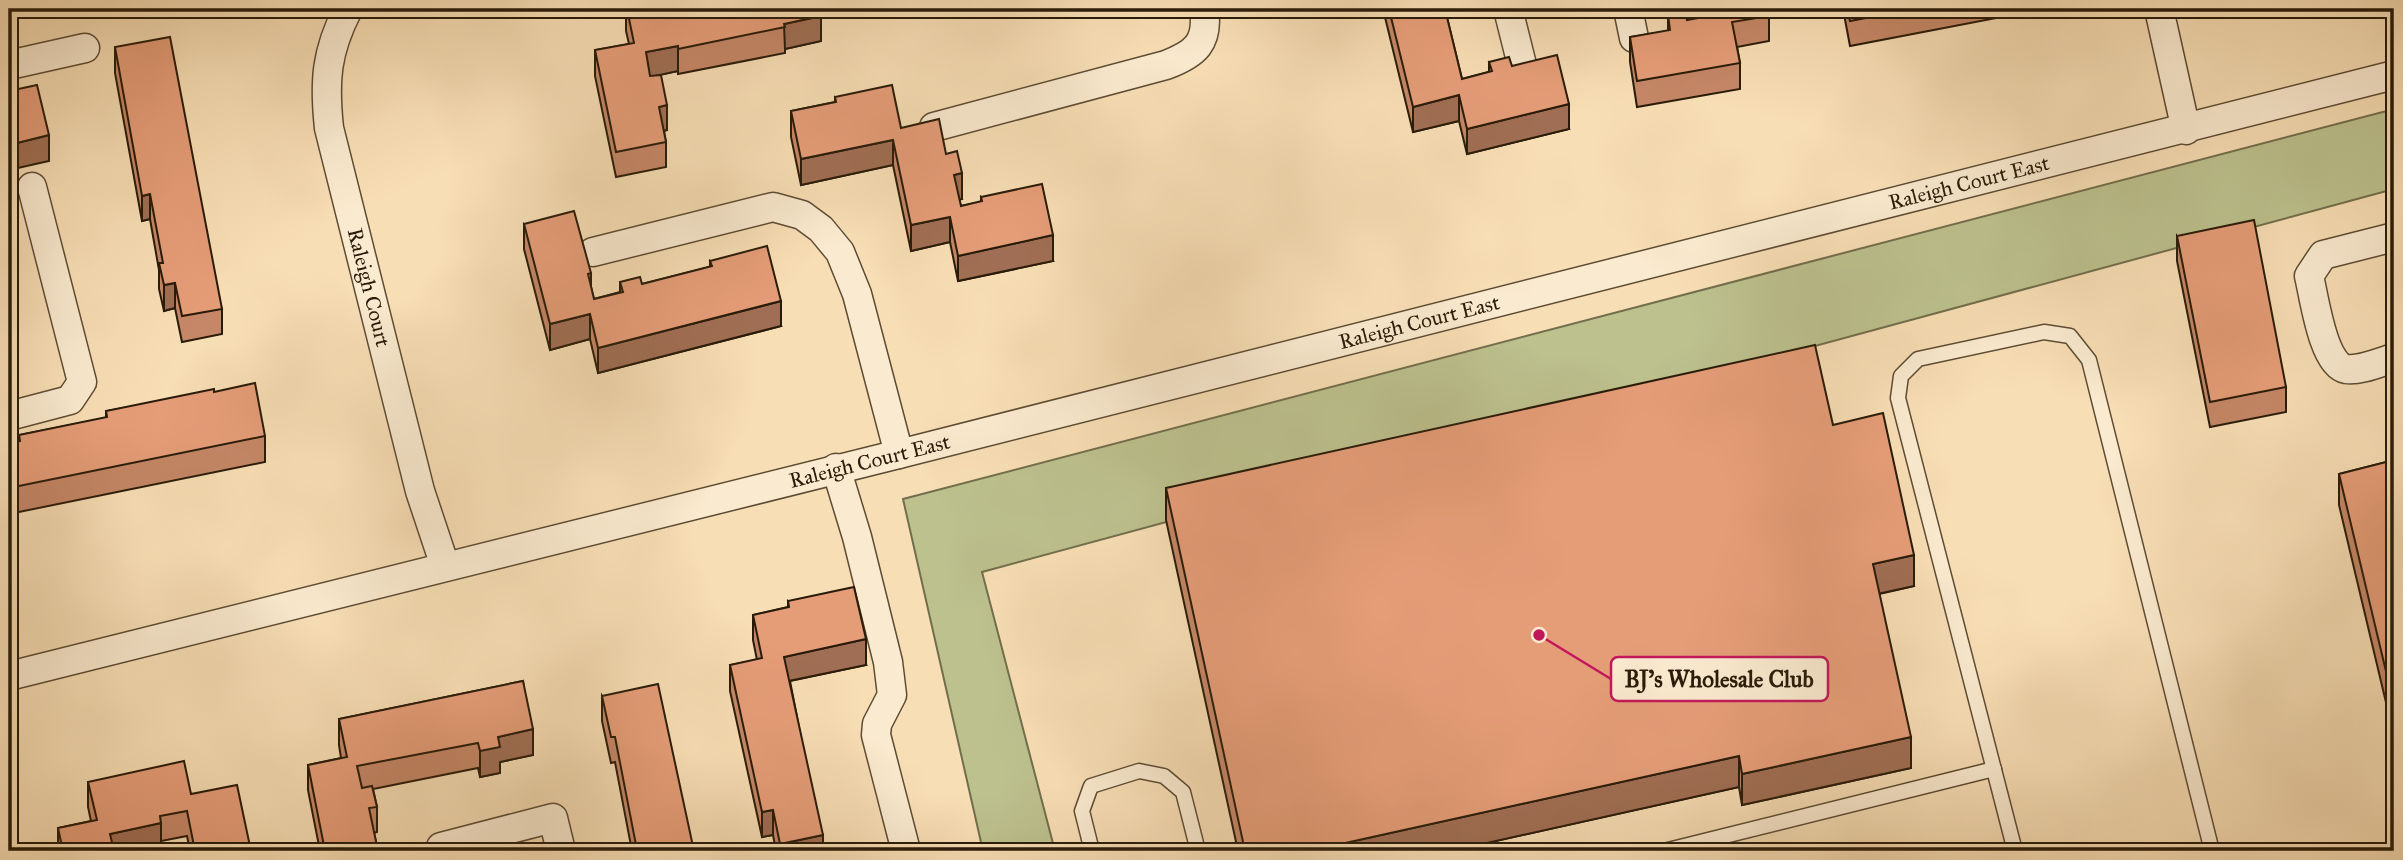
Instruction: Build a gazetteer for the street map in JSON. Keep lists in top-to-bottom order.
{
  "streets": {
    "street": ["Raleigh Court East", "Raleigh Court"]
  },
  "crossings": [
    ["Raleigh Court East", "Raleigh Court"]
  ],
  "places": ["BJ's Wholesale Club"]
}
